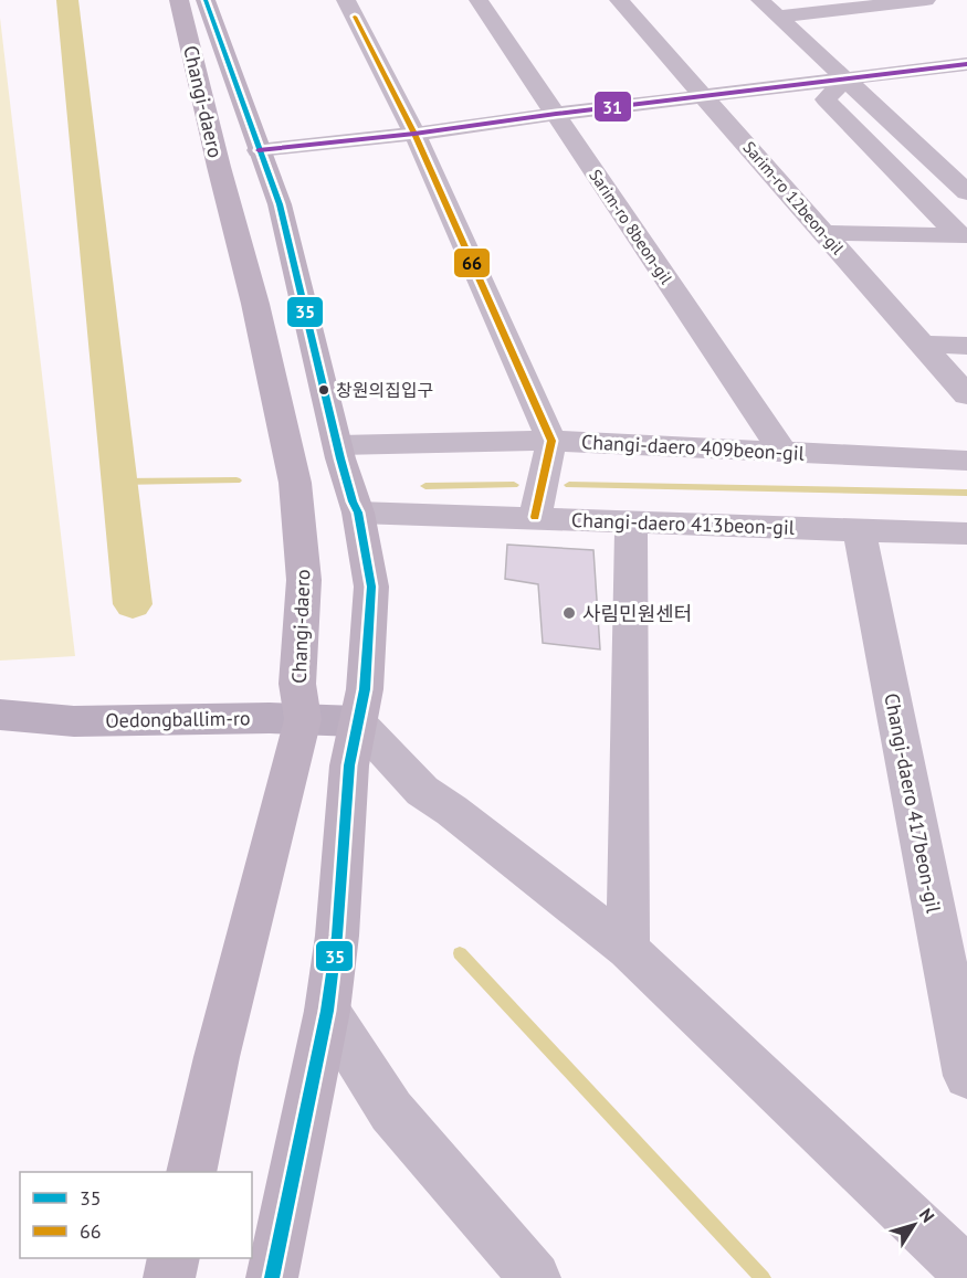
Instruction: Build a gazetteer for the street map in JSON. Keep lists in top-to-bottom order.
{
  "streets": {
    "main road": ["Changi-daero", "Oedongballim-ro"],
    "street": [
      "Sarim-ro 12beon-gil",
      "Sarim-ro 8beon-gil",
      "Changi-daero 409beon-gil",
      "Changi-daero 413beon-gil",
      "Changi-daero 417beon-gil"
    ]
  },
  "crossings": [
    ["Changi-daero", "Changi-daero 409beon-gil"],
    ["Changi-daero", "Changi-daero 413beon-gil"],
    ["Changi-daero", "Oedongballim-ro"],
    ["Sarim-ro 8beon-gil", "Changi-daero 409beon-gil"],
    ["Changi-daero 413beon-gil", "Changi-daero 417beon-gil"]
  ],
  "places": ["창원의집입구", "사림민원센터"],
  "lines": ["transit line 35", "transit line 66", "transit line 31"],
  "legend": ["35", "66"],
  "north": "top right"
}
